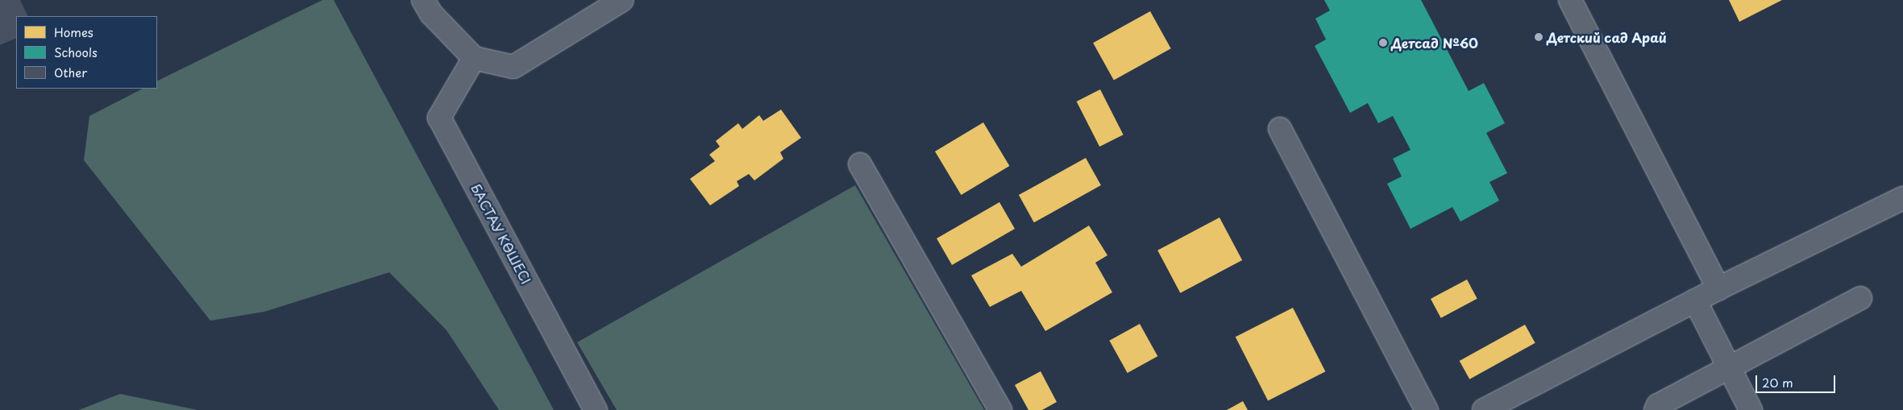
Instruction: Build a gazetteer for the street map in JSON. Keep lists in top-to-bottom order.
{
  "streets": {
    "street": ["БАСТАУ КӨШЕСІ"]
  },
  "places": ["Детский сад Арай", "Детсад №60"],
  "legend": ["Homes", "Schools", "Other"],
  "scale_bar": "20 m"
}
